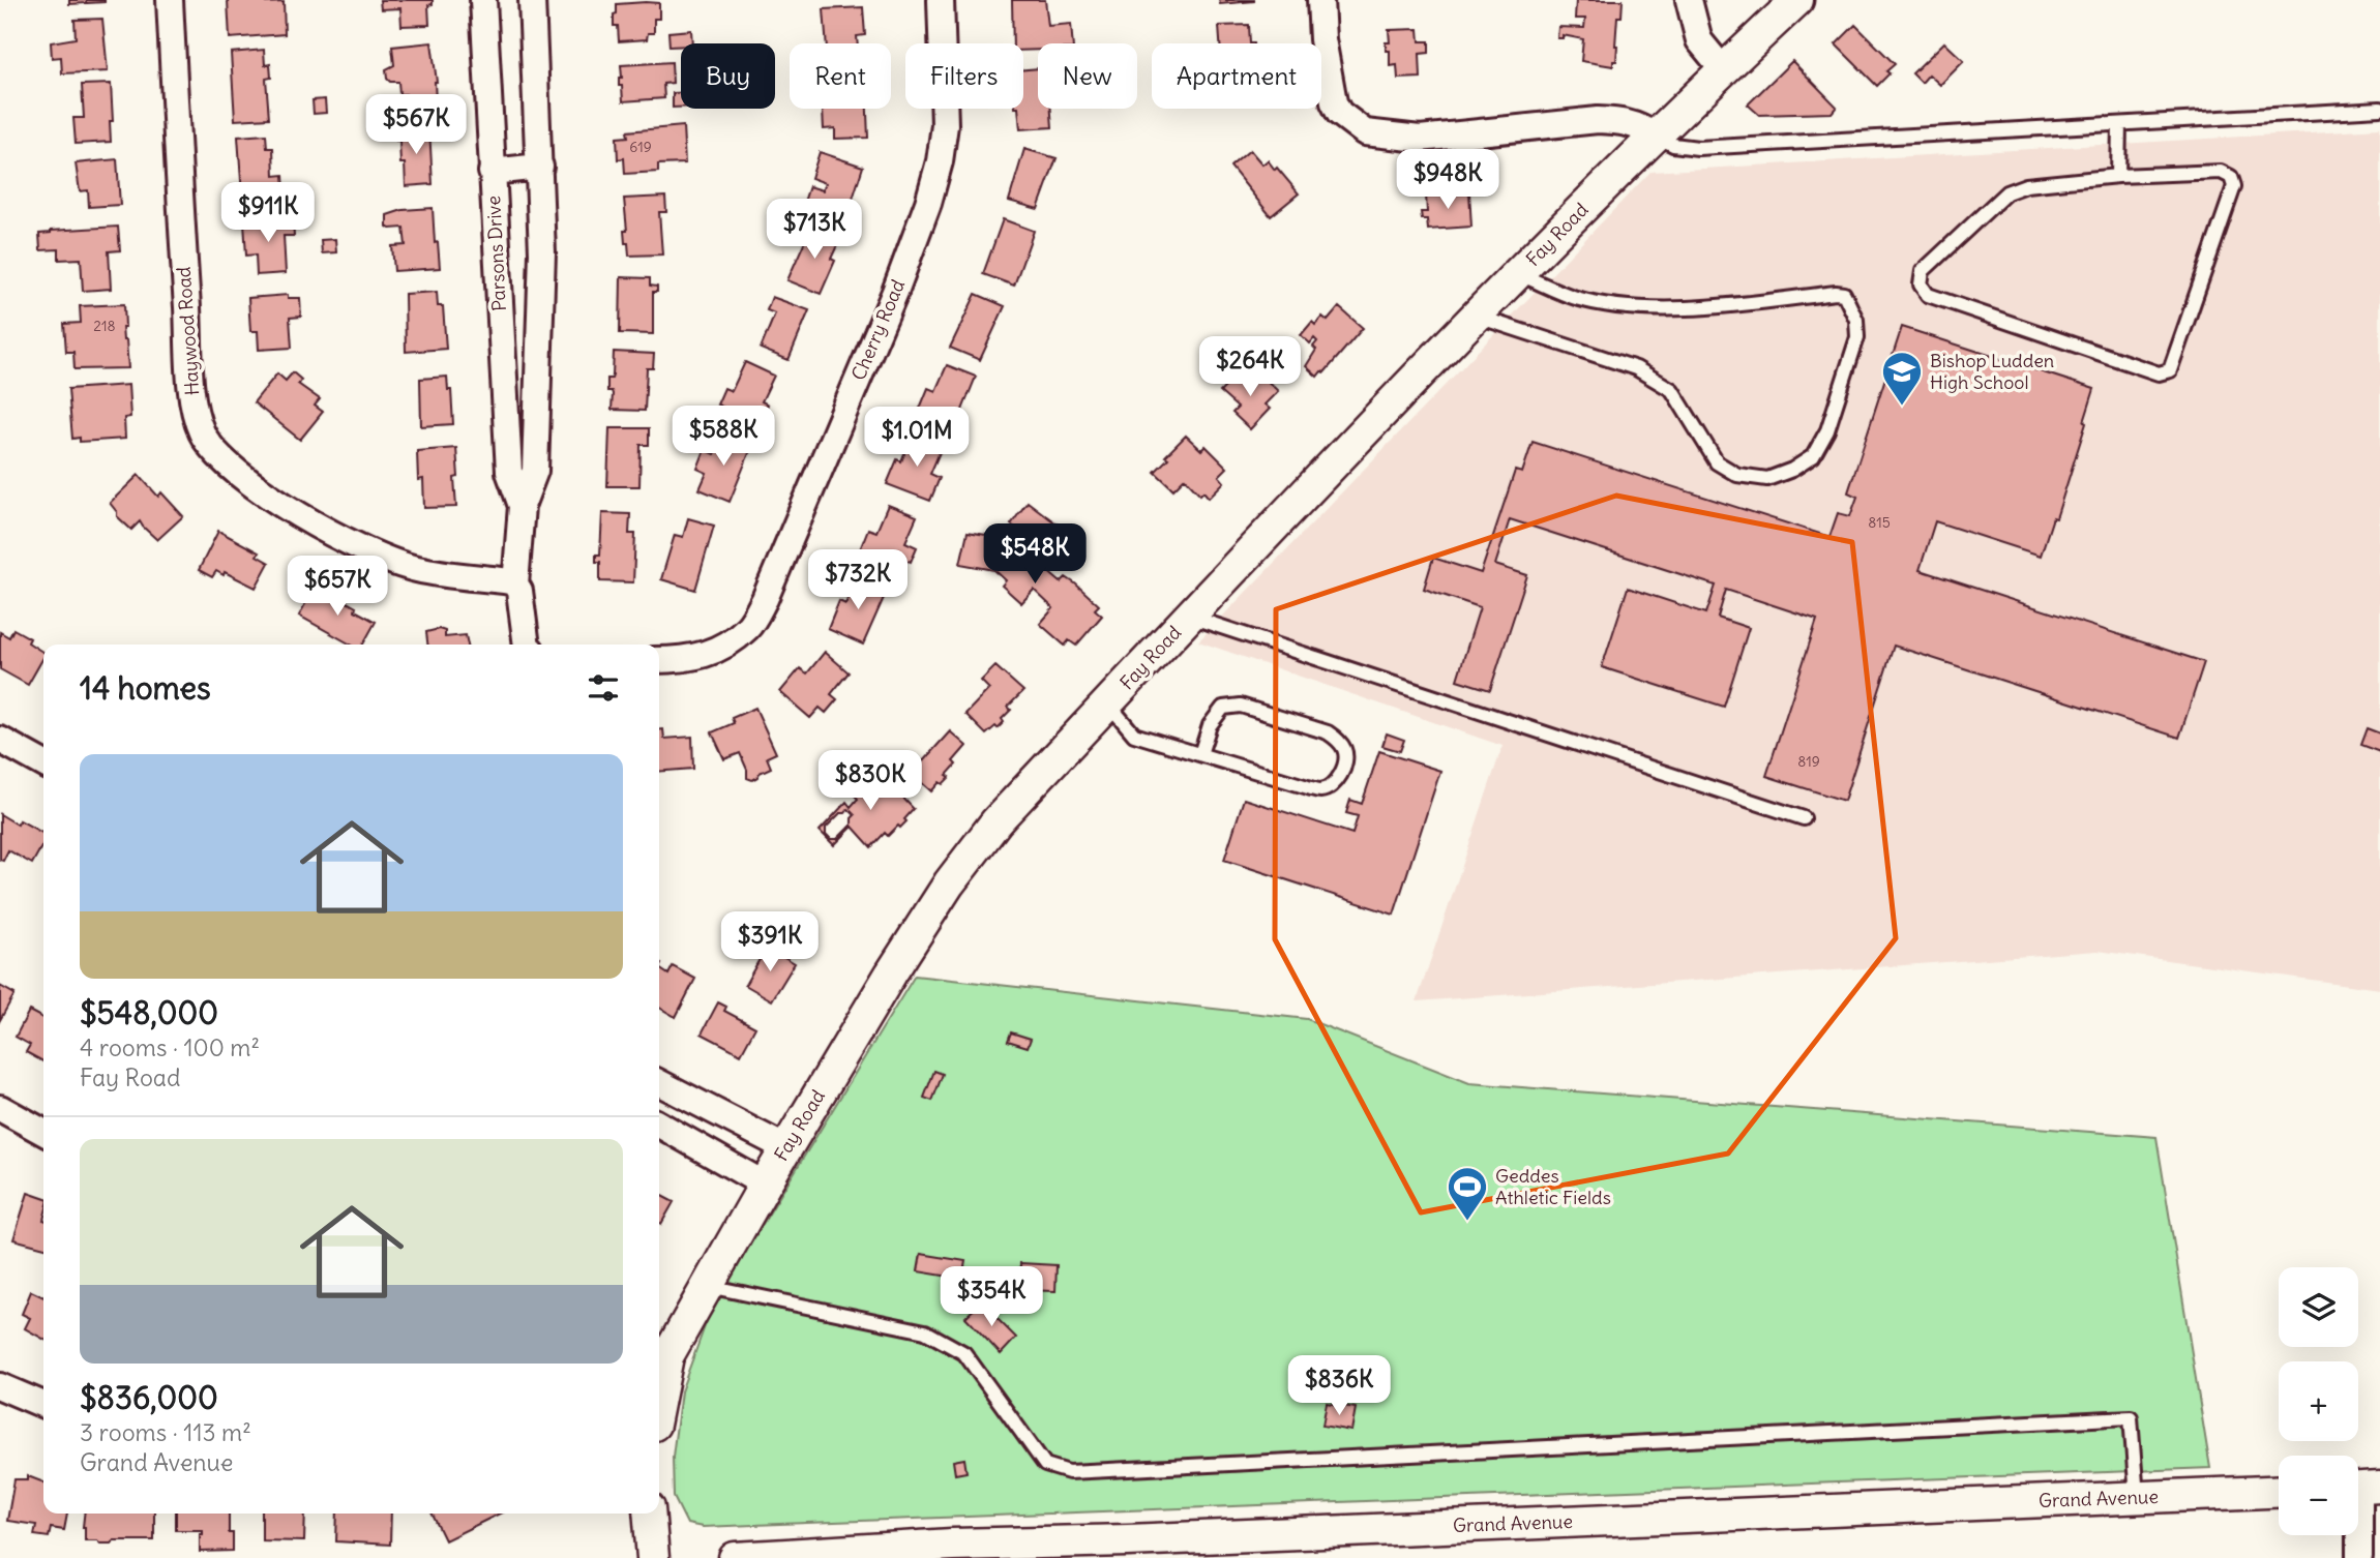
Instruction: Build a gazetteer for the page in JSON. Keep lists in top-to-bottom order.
{
  "streets": {
    "street": [
      "Fay Road",
      "Parsons Drive",
      "Cherry Road",
      "Haywood Road",
      "Grand Avenue"
    ]
  },
  "crossings": [
    ["Parsons Drive", "Haywood Road"]
  ],
  "places": {
    "school or university": ["Bishop Ludden High School"],
    "sports": ["Geddes Athletic Fields"]
  },
  "house_numbers": [
    "619",
    "218",
    "815",
    "819"
  ],
  "page": {
    "chip": [
      "Buy",
      "Rent",
      "Filters",
      "New",
      "Apartment"
    ],
    "price": [
      "$567K",
      "$948K",
      "$911K",
      "$713K",
      "$264K",
      "$588K",
      "$1.01M",
      "$548K",
      "$732K",
      "$657K",
      "$830K",
      "$391K",
      "$354K",
      "$836K"
    ],
    "heading": "14 homes",
    "list": [
      {
        "name": "$548,000",
        "note": "4 rooms · 100 m² · Fay Road"
      },
      {
        "name": "$836,000",
        "note": "3 rooms · 113 m² · Grand Avenue"
      }
    ],
    "map_buttons": ["+", "−"]
  }
}
